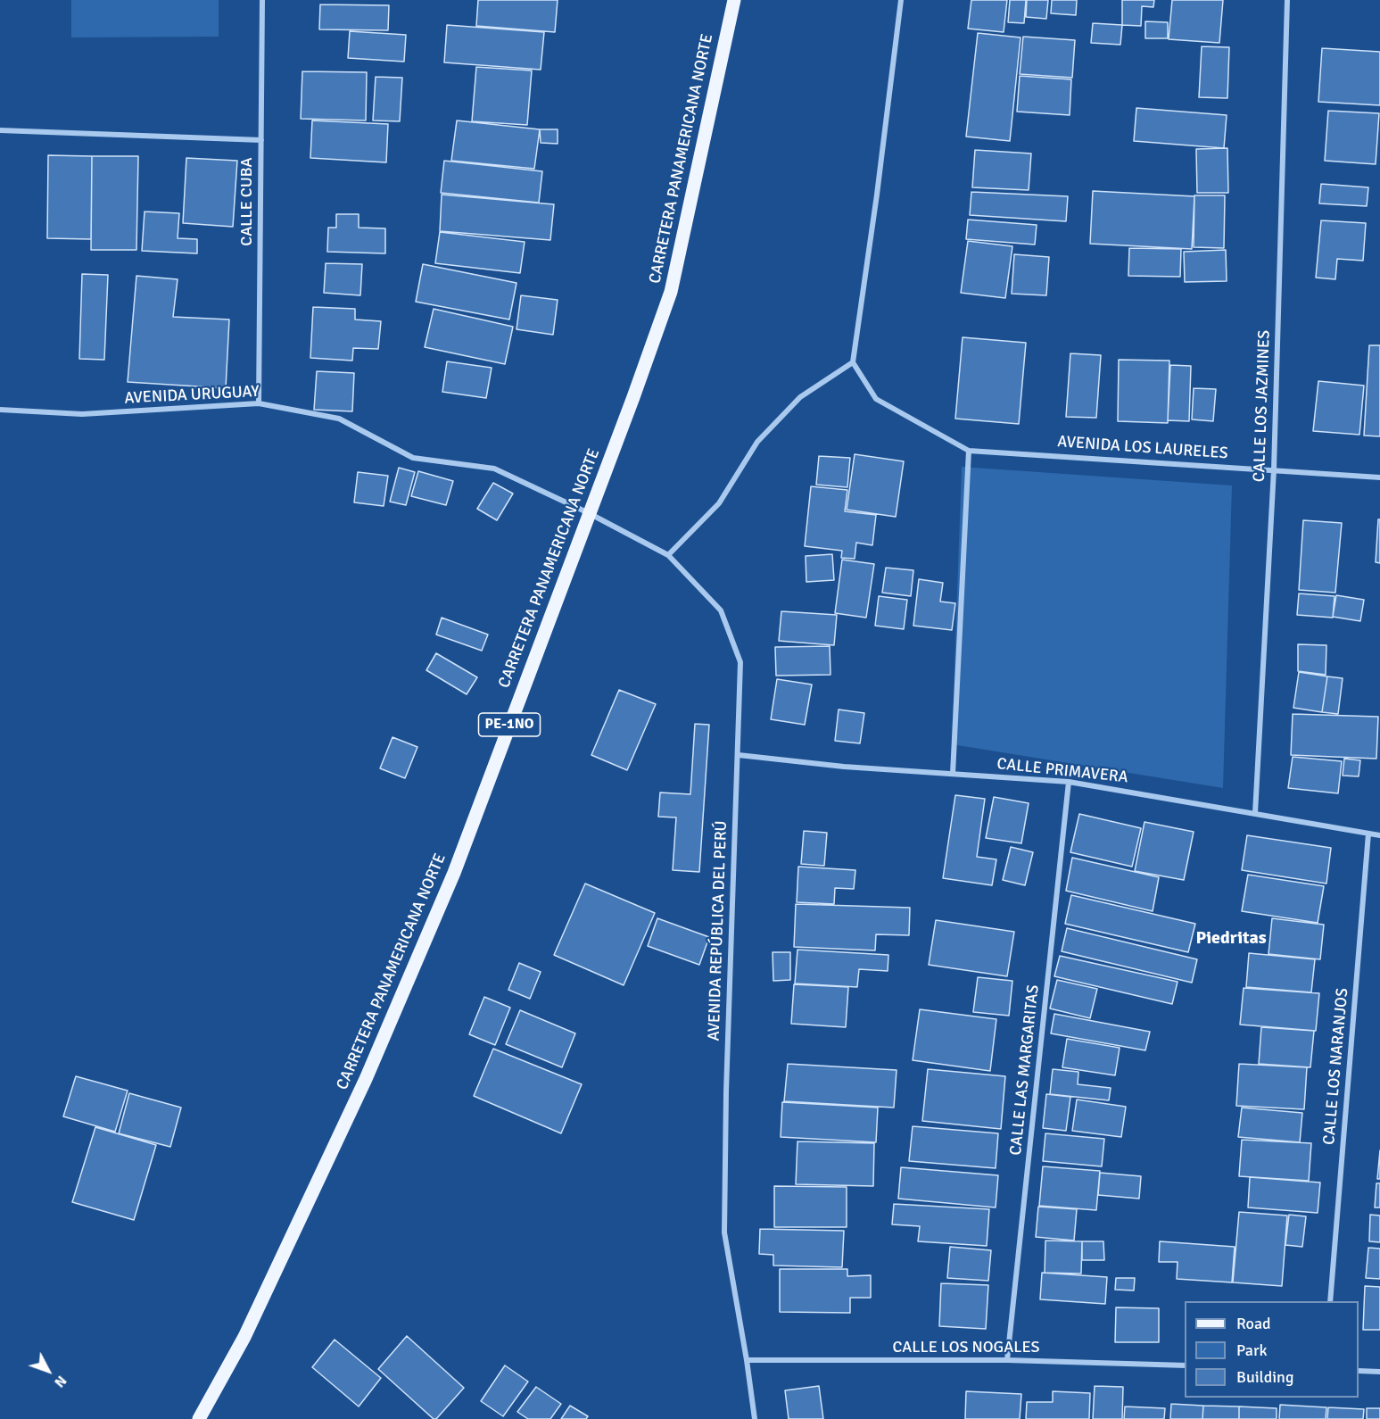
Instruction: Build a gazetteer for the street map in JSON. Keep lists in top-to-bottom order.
{
  "streets": {
    "main road": ["CARRETERA PANAMERICANA NORTE", "PE-1NO"],
    "street": [
      "CALLE CUBA",
      "AVENIDA URUGUAY",
      "CALLE LOS JAZMINES",
      "AVENIDA LOS LAURELES",
      "CALLE PRIMAVERA",
      "AVENIDA REPÚBLICA DEL PERÚ",
      "CALLE LOS NARANJOS",
      "CALLE LAS MARGARITAS",
      "CALLE LOS NOGALES"
    ]
  },
  "crossings": [
    ["CARRETERA PANAMERICANA NORTE", "AVENIDA URUGUAY"],
    ["CARRETERA PANAMERICANA NORTE", "AVENIDA REPÚBLICA DEL PERÚ"],
    ["CALLE CUBA", "AVENIDA URUGUAY"],
    ["AVENIDA URUGUAY", "AVENIDA REPÚBLICA DEL PERÚ"],
    ["CALLE LOS JAZMINES", "AVENIDA LOS LAURELES"],
    ["CALLE LOS JAZMINES", "CALLE PRIMAVERA"],
    ["CALLE PRIMAVERA", "AVENIDA REPÚBLICA DEL PERÚ"],
    ["CALLE PRIMAVERA", "CALLE LOS NARANJOS"],
    ["CALLE PRIMAVERA", "CALLE LAS MARGARITAS"],
    ["AVENIDA REPÚBLICA DEL PERÚ", "CALLE LOS NOGALES"],
    ["CALLE LAS MARGARITAS", "CALLE LOS NOGALES"]
  ],
  "districts": ["Piedritas"],
  "legend": ["Road", "Park", "Building"],
  "north": "bottom right"
}
